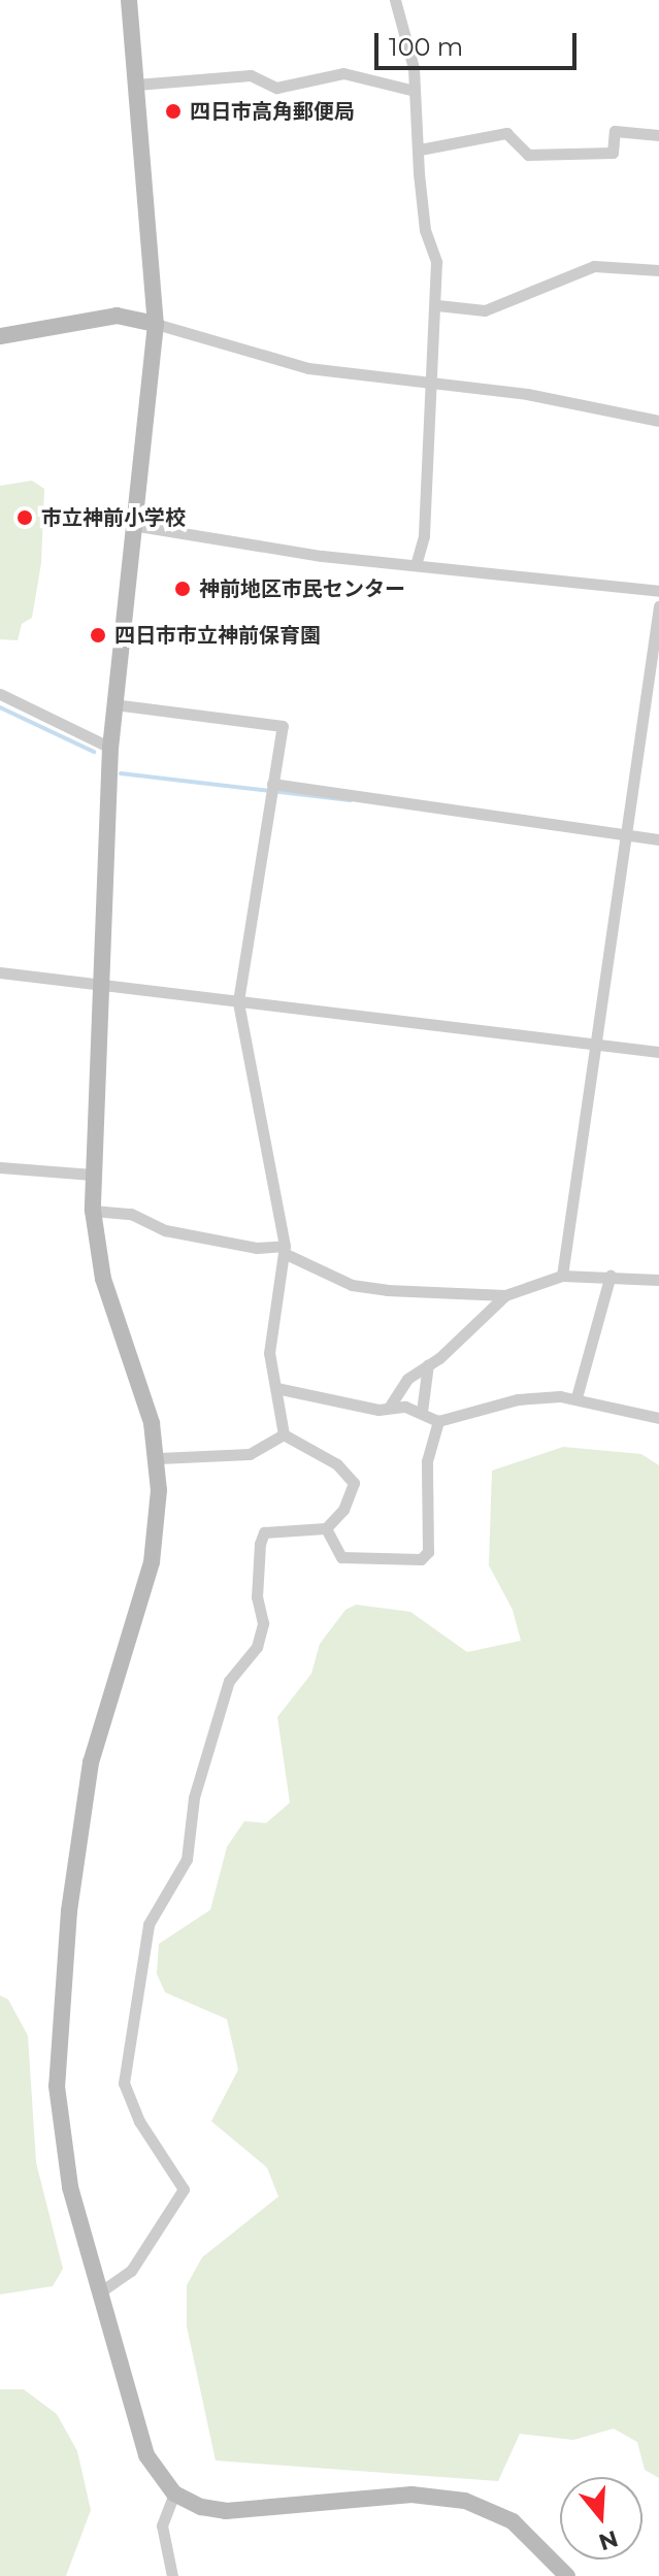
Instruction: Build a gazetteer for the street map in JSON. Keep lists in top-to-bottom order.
{
  "places": [
    "四日市高角郵便局",
    "市立神前小学校",
    "神前地区市民センター",
    "四日市市立神前保育園"
  ],
  "scale_bar": "100 m",
  "north": "bottom"
}
